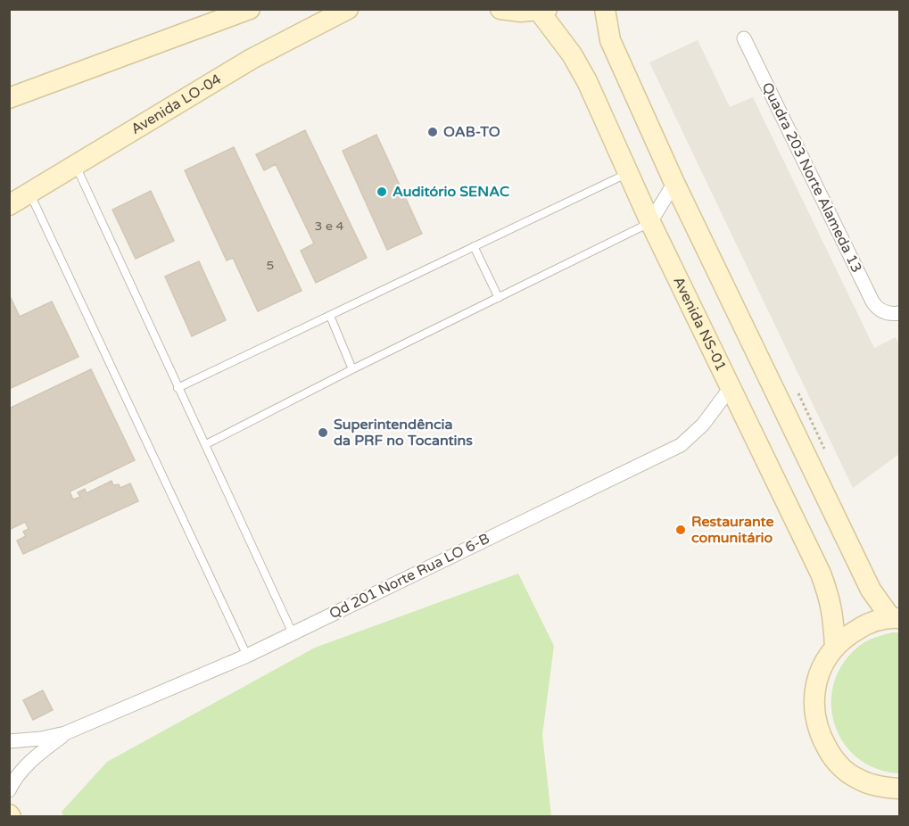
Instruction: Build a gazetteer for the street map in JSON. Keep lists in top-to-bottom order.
{
  "streets": {
    "street": [
      "Avenida LO-04",
      "Quadra 203 Norte Alameda 13",
      "Avenida NS-01",
      "Qd 201 Norte Rua LO 6-B"
    ]
  },
  "crossings": [
    ["Avenida NS-01", "Qd 201 Norte Rua LO 6-B"]
  ],
  "places": [
    "OAB-TO",
    "Auditório SENAC",
    "Superintendência da PRF no Tocantins",
    "Restaurante comunitário"
  ],
  "house_numbers": ["3 e 4", "5"]
}
